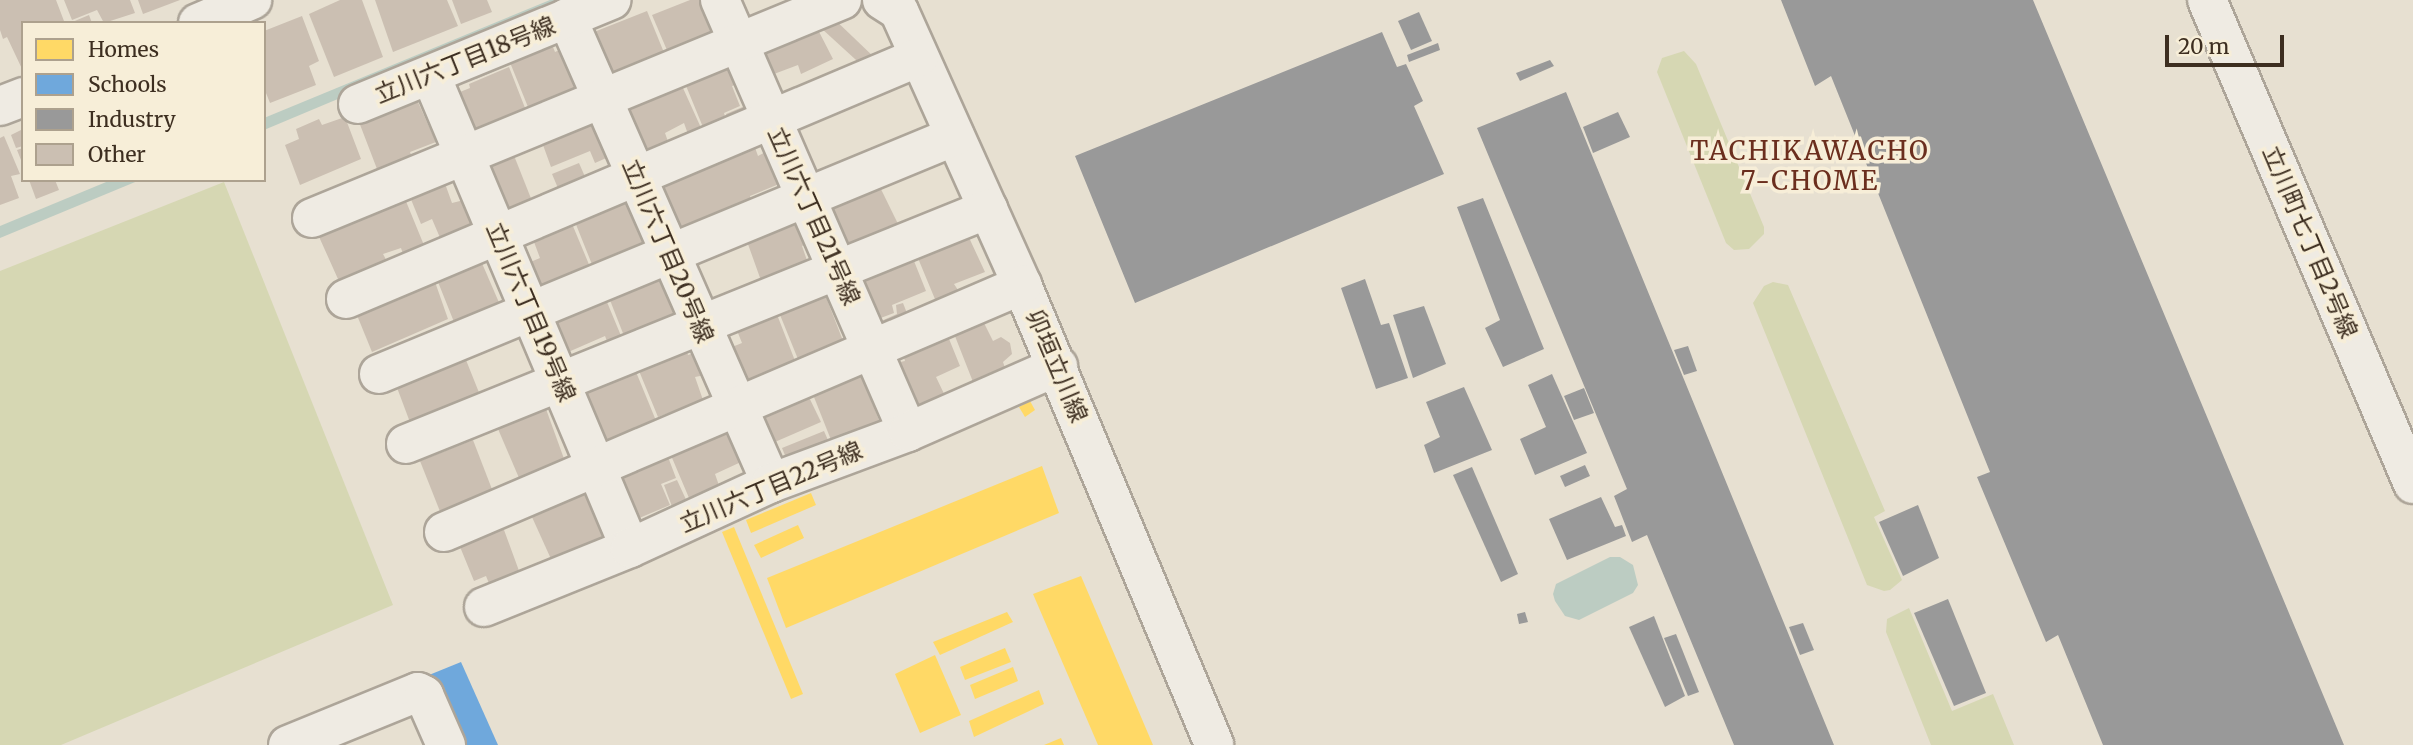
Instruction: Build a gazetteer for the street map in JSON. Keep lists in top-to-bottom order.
{
  "streets": {
    "street": [
      "立川六丁目18号線",
      "立川六丁目21号線",
      "立川町七丁目2号線",
      "立川六丁目20号線",
      "立川六丁目19号線",
      "卯垣立川線",
      "立川六丁目22号線"
    ]
  },
  "crossings": [
    ["立川六丁目18号線", "立川六丁目20号線"],
    ["立川六丁目18号線", "立川六丁目19号線"],
    ["立川六丁目21号線", "立川六丁目22号線"],
    ["立川六丁目20号線", "立川六丁目22号線"],
    ["立川六丁目19号線", "立川六丁目22号線"],
    ["卯垣立川線", "立川六丁目22号線"]
  ],
  "districts": ["TACHIKAWACHO 7-CHOME"],
  "legend": [
    "Homes",
    "Schools",
    "Industry",
    "Other"
  ],
  "scale_bar": "20 m"
}
